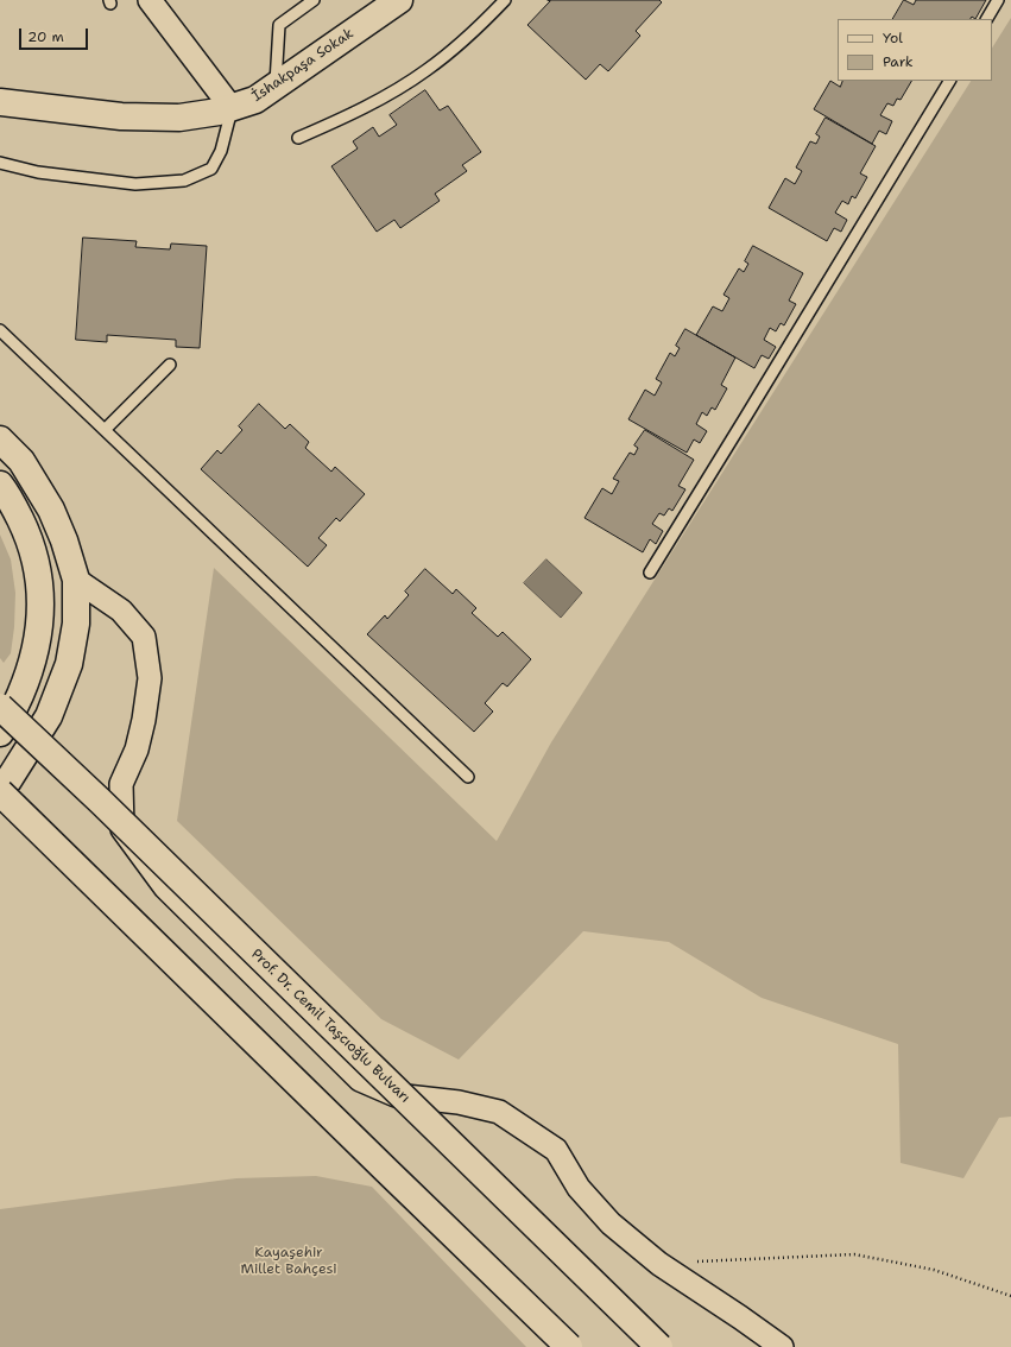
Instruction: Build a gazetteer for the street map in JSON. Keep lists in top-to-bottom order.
{
  "streets": {
    "main road": ["İshakpaşa Sokak", "Prof. Dr. Cemil Taşcıoğlu Bulvarı"]
  },
  "parks": ["Kayaşehir Millet Bahçesi"],
  "legend": ["Yol", "Park"],
  "scale_bar": "20 m"
}
